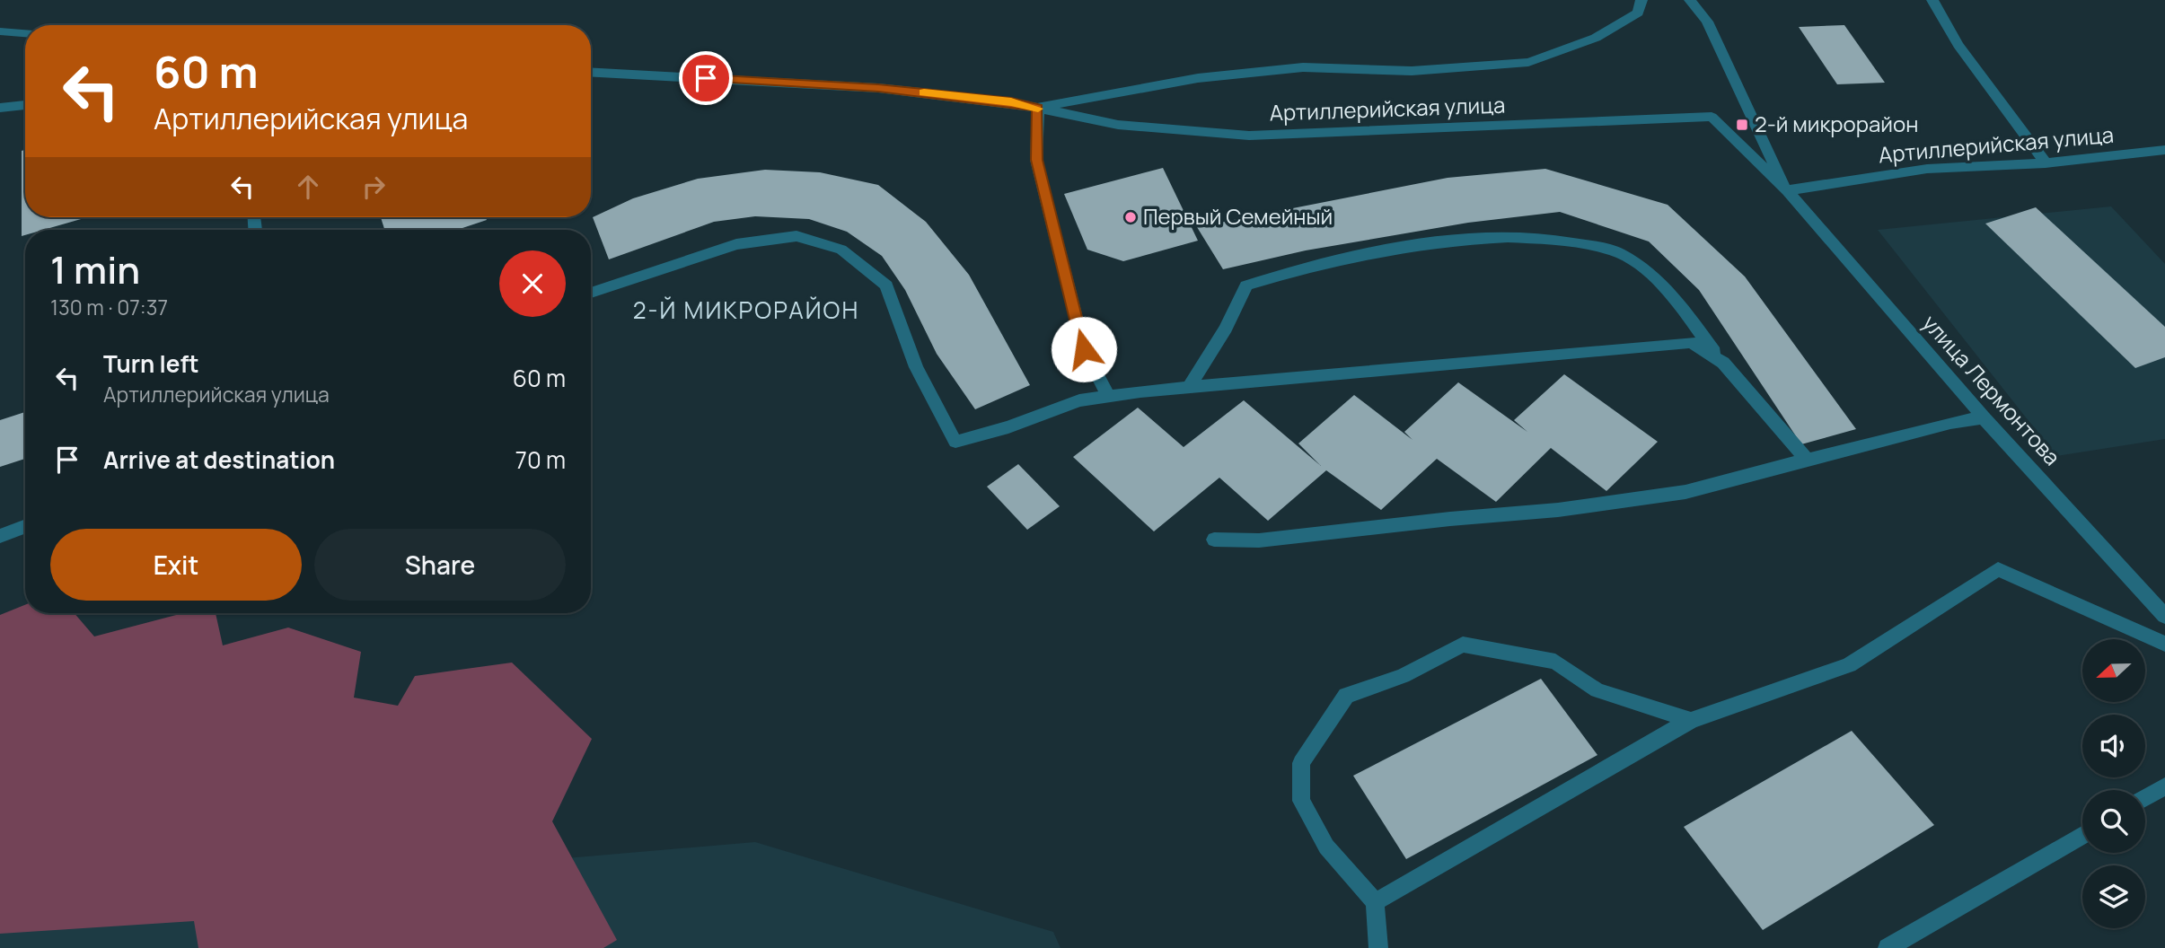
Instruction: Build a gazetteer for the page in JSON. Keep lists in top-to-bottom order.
{
  "streets": {
    "street": ["Артиллерийская улица", "улица Лермонтова"]
  },
  "crossings": [
    ["Артиллерийская улица", "улица Лермонтова"]
  ],
  "districts": ["2-Й МИКРОРАЙОН"],
  "places": {
    "transit": ["2-й микрорайон"],
    "other": ["Первый Семейный"]
  },
  "north": "left",
  "page": {
    "turn": ["60 m", "Артиллерийская улица"],
    "heading": ["1 min", "130 m · 07:37"],
    "list": [
      {
        "name": "Turn left",
        "note": "Артиллерийская улица",
        "value": "60 m"
      },
      {
        "name": "Arrive at destination",
        "value": "70 m"
      }
    ],
    "buttons": ["Exit", "Share"]
  }
}
